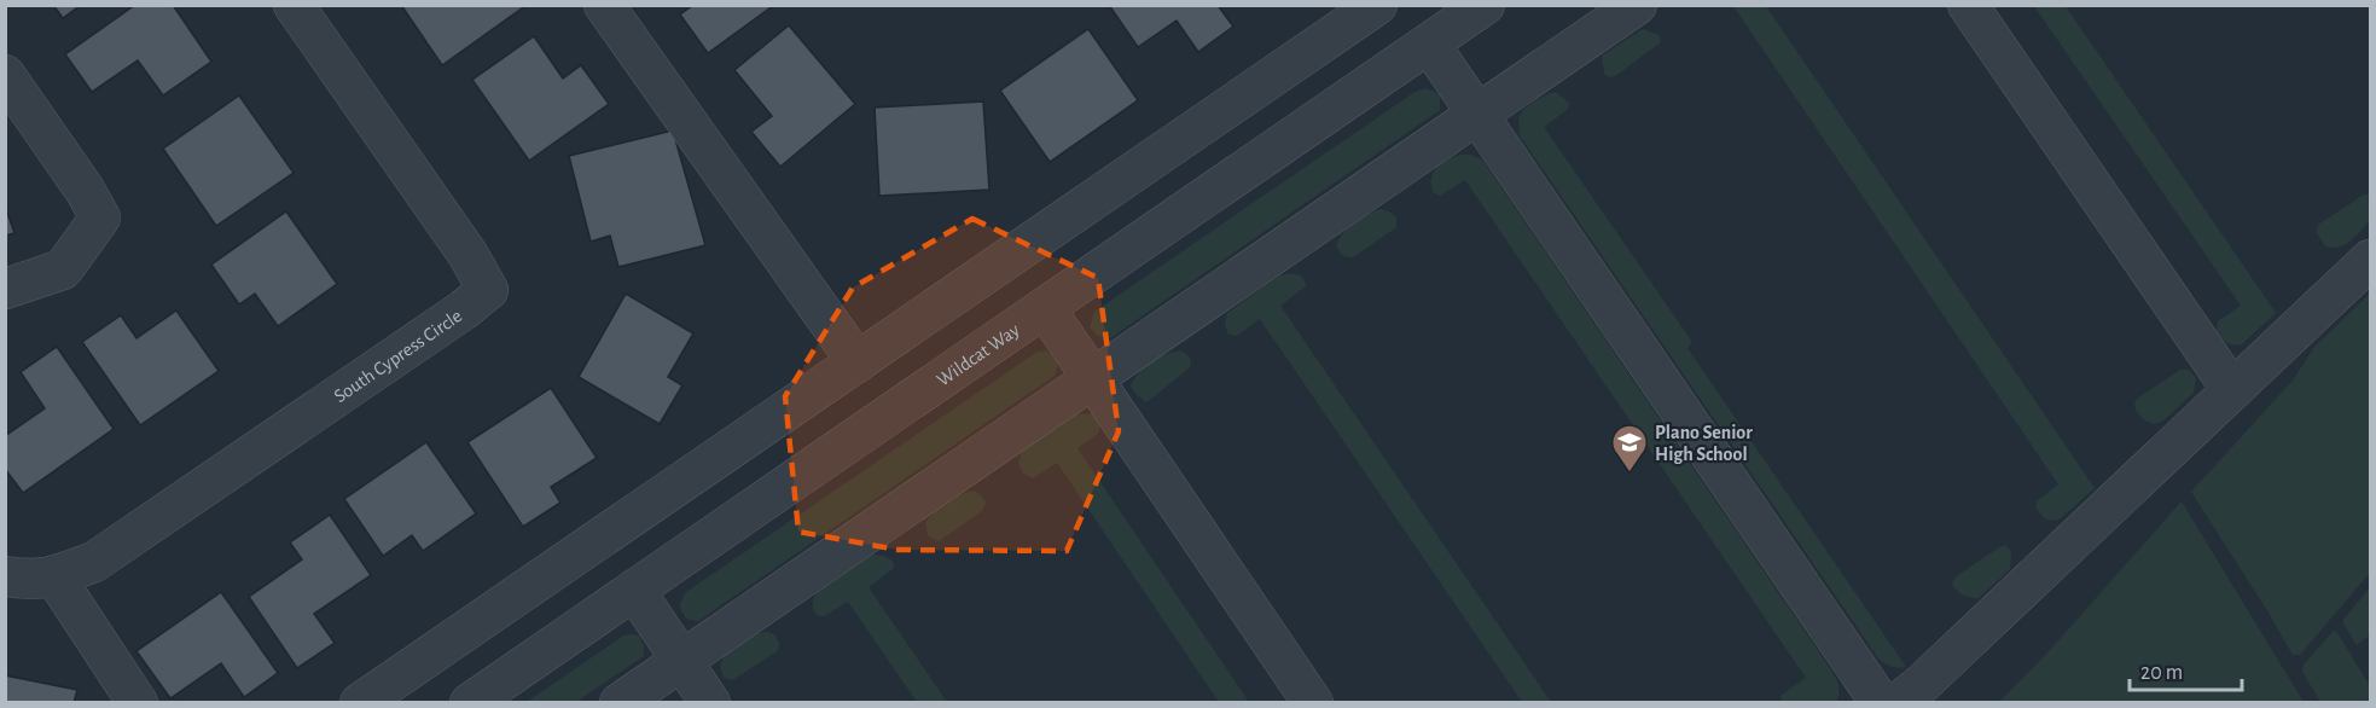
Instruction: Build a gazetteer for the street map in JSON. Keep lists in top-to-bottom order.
{
  "streets": {
    "street": ["Wildcat Way", "South Cypress Circle"]
  },
  "places": {
    "school or university": ["Plano Senior High School"]
  },
  "scale_bar": "20 m"
}
